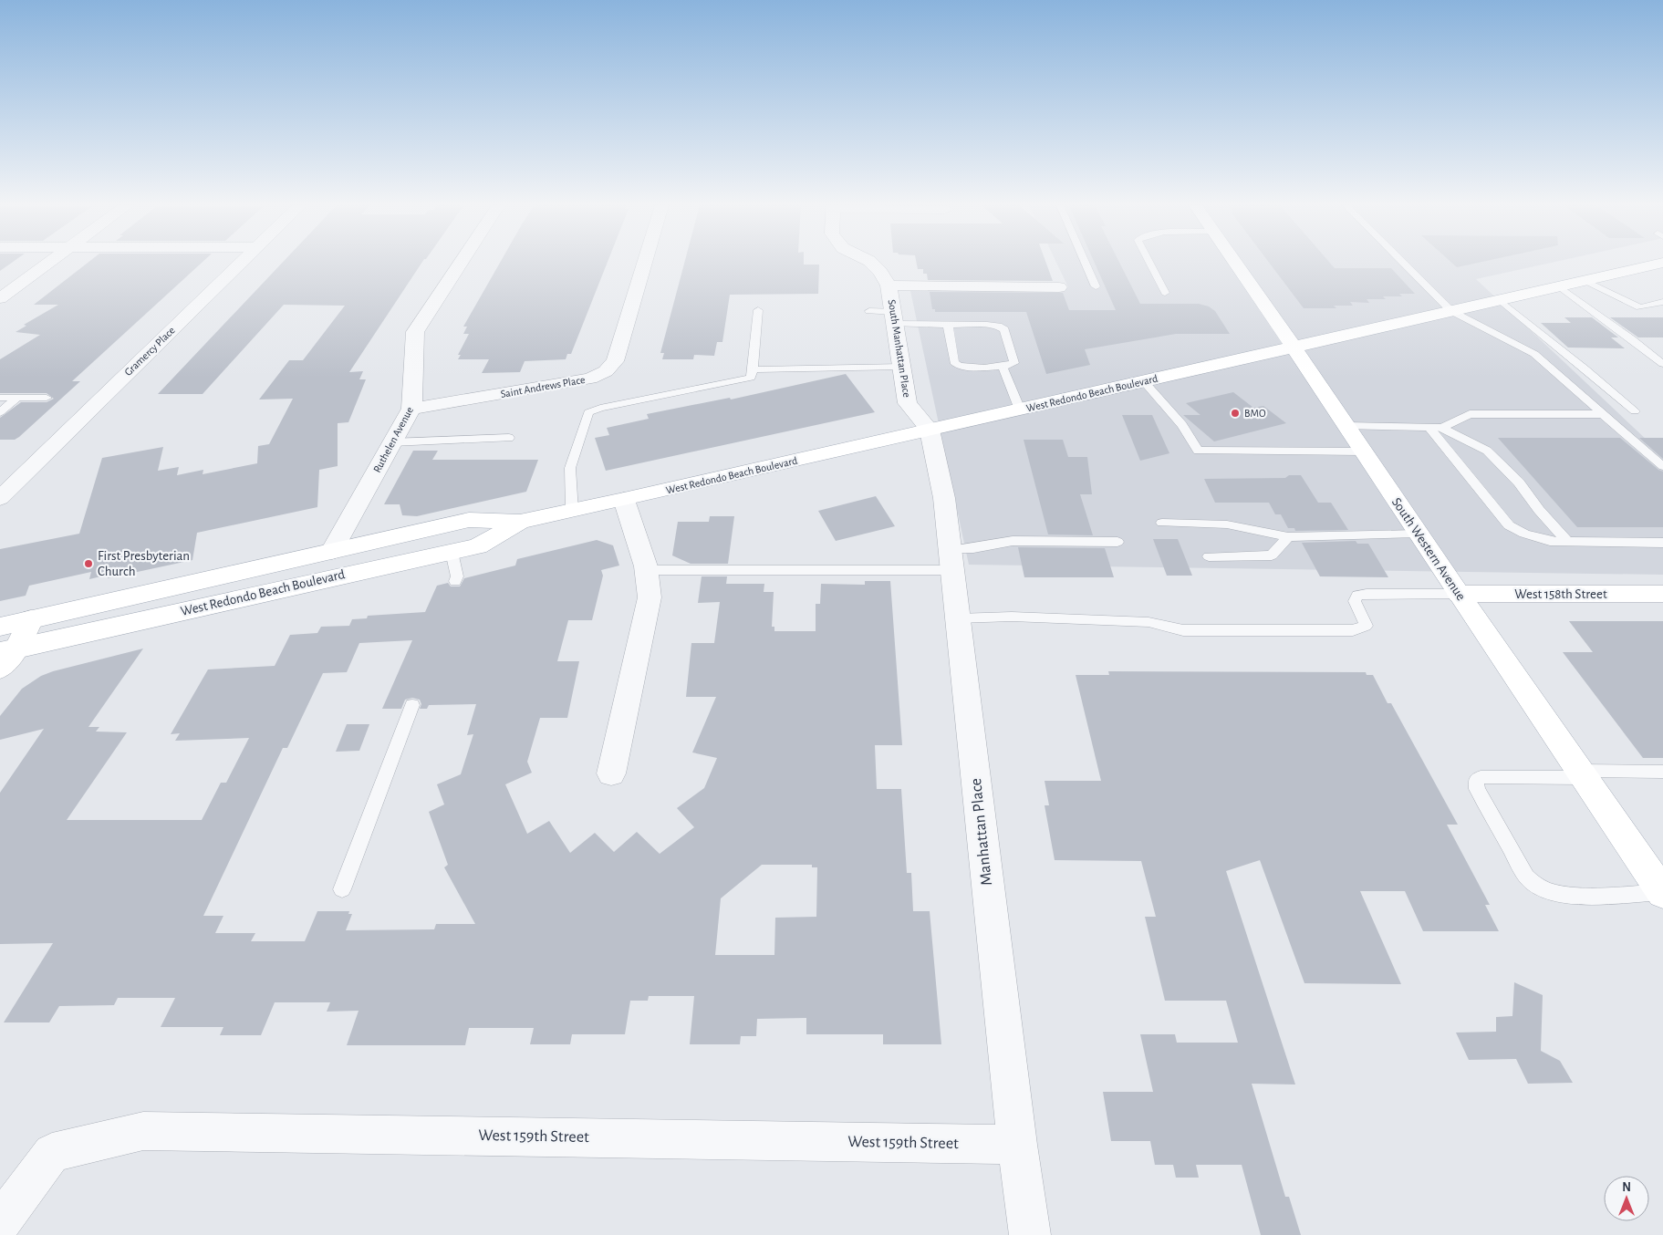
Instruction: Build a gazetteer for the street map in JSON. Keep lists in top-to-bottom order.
{
  "streets": {
    "main road": ["West Redondo Beach Boulevard", "South Western Avenue", "West 158th Street"],
    "street": [
      "South Manhattan Place",
      "Gramercy Place",
      "Saint Andrews Place",
      "Ruthelen Avenue",
      "Manhattan Place",
      "West 159th Street"
    ]
  },
  "crossings": [
    ["South Manhattan Place", "West Redondo Beach Boulevard"],
    ["South Manhattan Place", "Manhattan Place"],
    ["Saint Andrews Place", "Ruthelen Avenue"],
    ["West Redondo Beach Boulevard", "Ruthelen Avenue"],
    ["West Redondo Beach Boulevard", "South Western Avenue"],
    ["West Redondo Beach Boulevard", "Manhattan Place"],
    ["South Western Avenue", "West 158th Street"],
    ["Manhattan Place", "West 159th Street"]
  ],
  "places": ["BMO", "First Presbyterian Church"],
  "north": "top"
}
